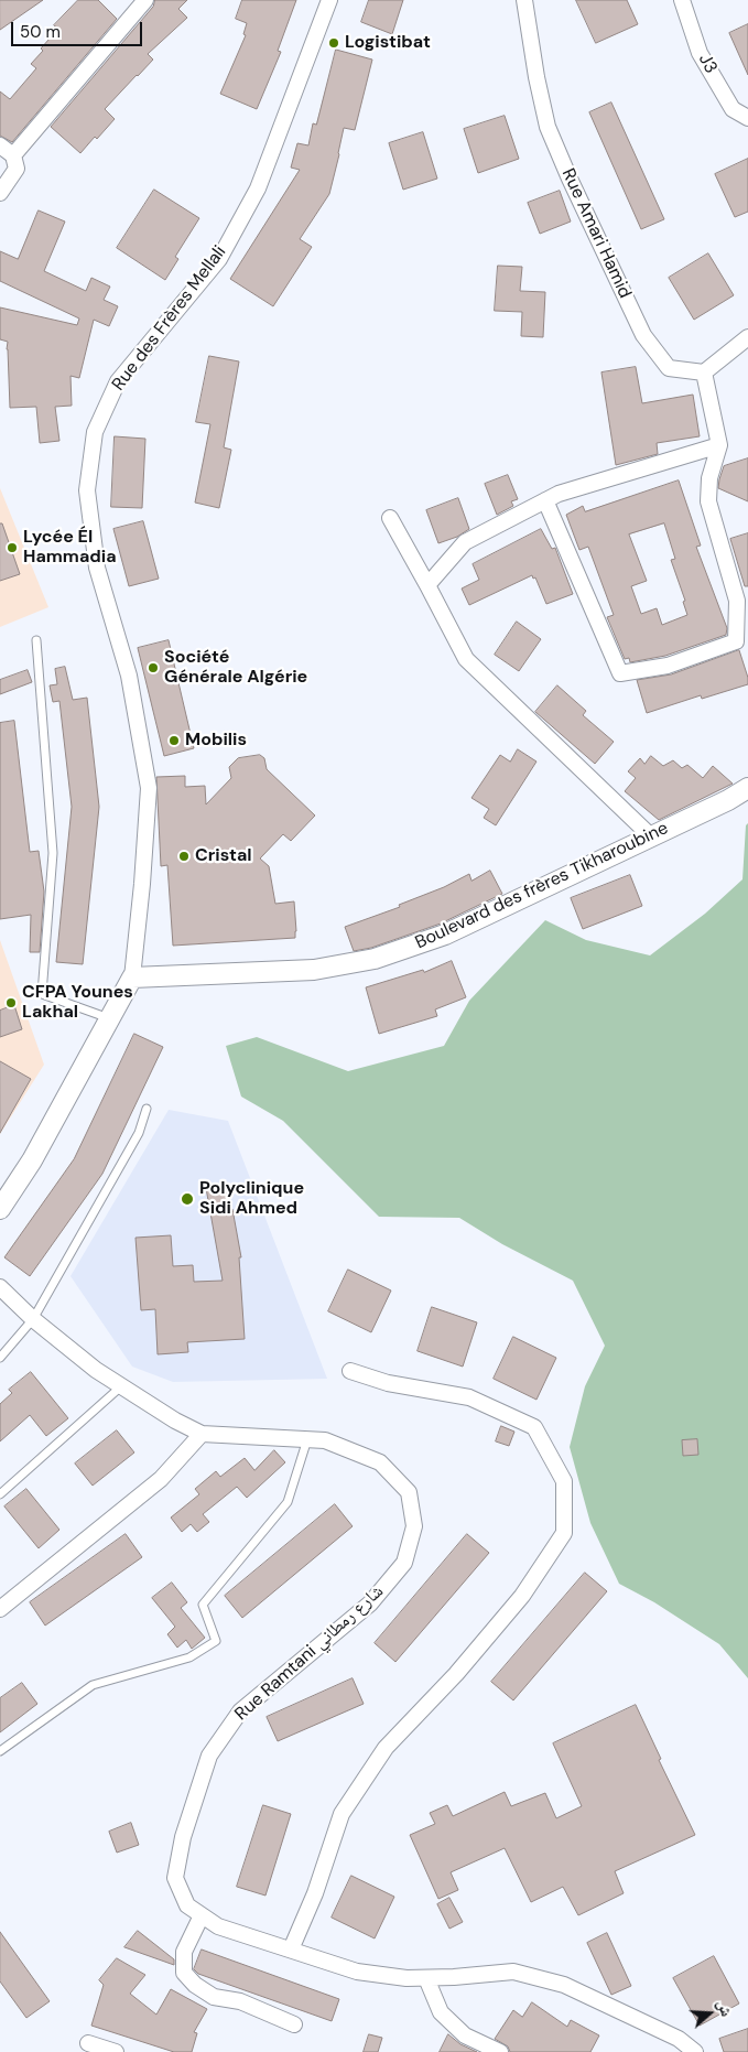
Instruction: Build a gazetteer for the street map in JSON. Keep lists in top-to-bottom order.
{
  "streets": {
    "street": [
      "J3",
      "Rue Amari Hamid",
      "Rue des Frères Mellali",
      "Boulevard des frères Tikharoubine",
      "Rue Ramtani شارع رمطاني"
    ]
  },
  "crossings": [
    ["Rue des Frères Mellali", "Boulevard des frères Tikharoubine"]
  ],
  "places": [
    "Logistibat",
    "Lycée Él Hammadia",
    "Société Générale Algérie",
    "Mobilis",
    "Cristal",
    "CFPA Younes Lakhal",
    "Polyclinique Sidi Ahmed"
  ],
  "scale_bar": "50 m",
  "north": "right"
}
